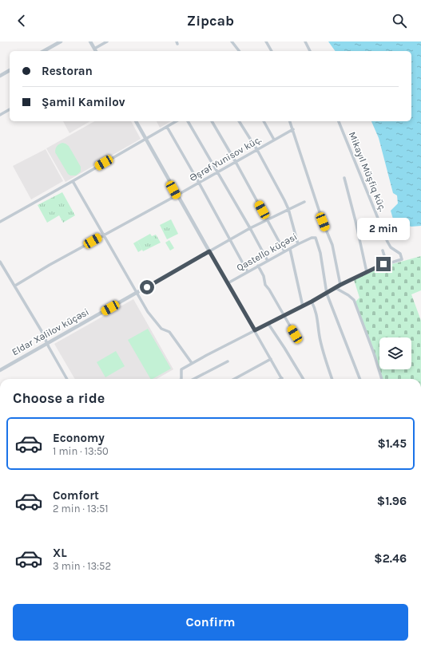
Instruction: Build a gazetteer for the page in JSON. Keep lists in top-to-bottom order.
{
  "streets": {
    "street": [
      "Əşrəf Yunisov küç.",
      "Mikayıl Müşfiq küç.",
      "Qastello küçəsi",
      "Eldar Xəlilov küçəsi"
    ]
  },
  "page": {
    "header": "Zipcab",
    "banner": ["Restoran", "Şamil Kamilov"],
    "bubble": "2 min",
    "heading": "Choose a ride",
    "list": [
      {
        "name": "Economy",
        "note": "1 min · 13:50",
        "value": "$1.45"
      },
      {
        "name": "Comfort",
        "note": "2 min · 13:51",
        "value": "$1.96"
      },
      {
        "name": "XL",
        "note": "3 min · 13:52",
        "value": "$2.46"
      }
    ],
    "buttons": "Confirm"
  }
}
